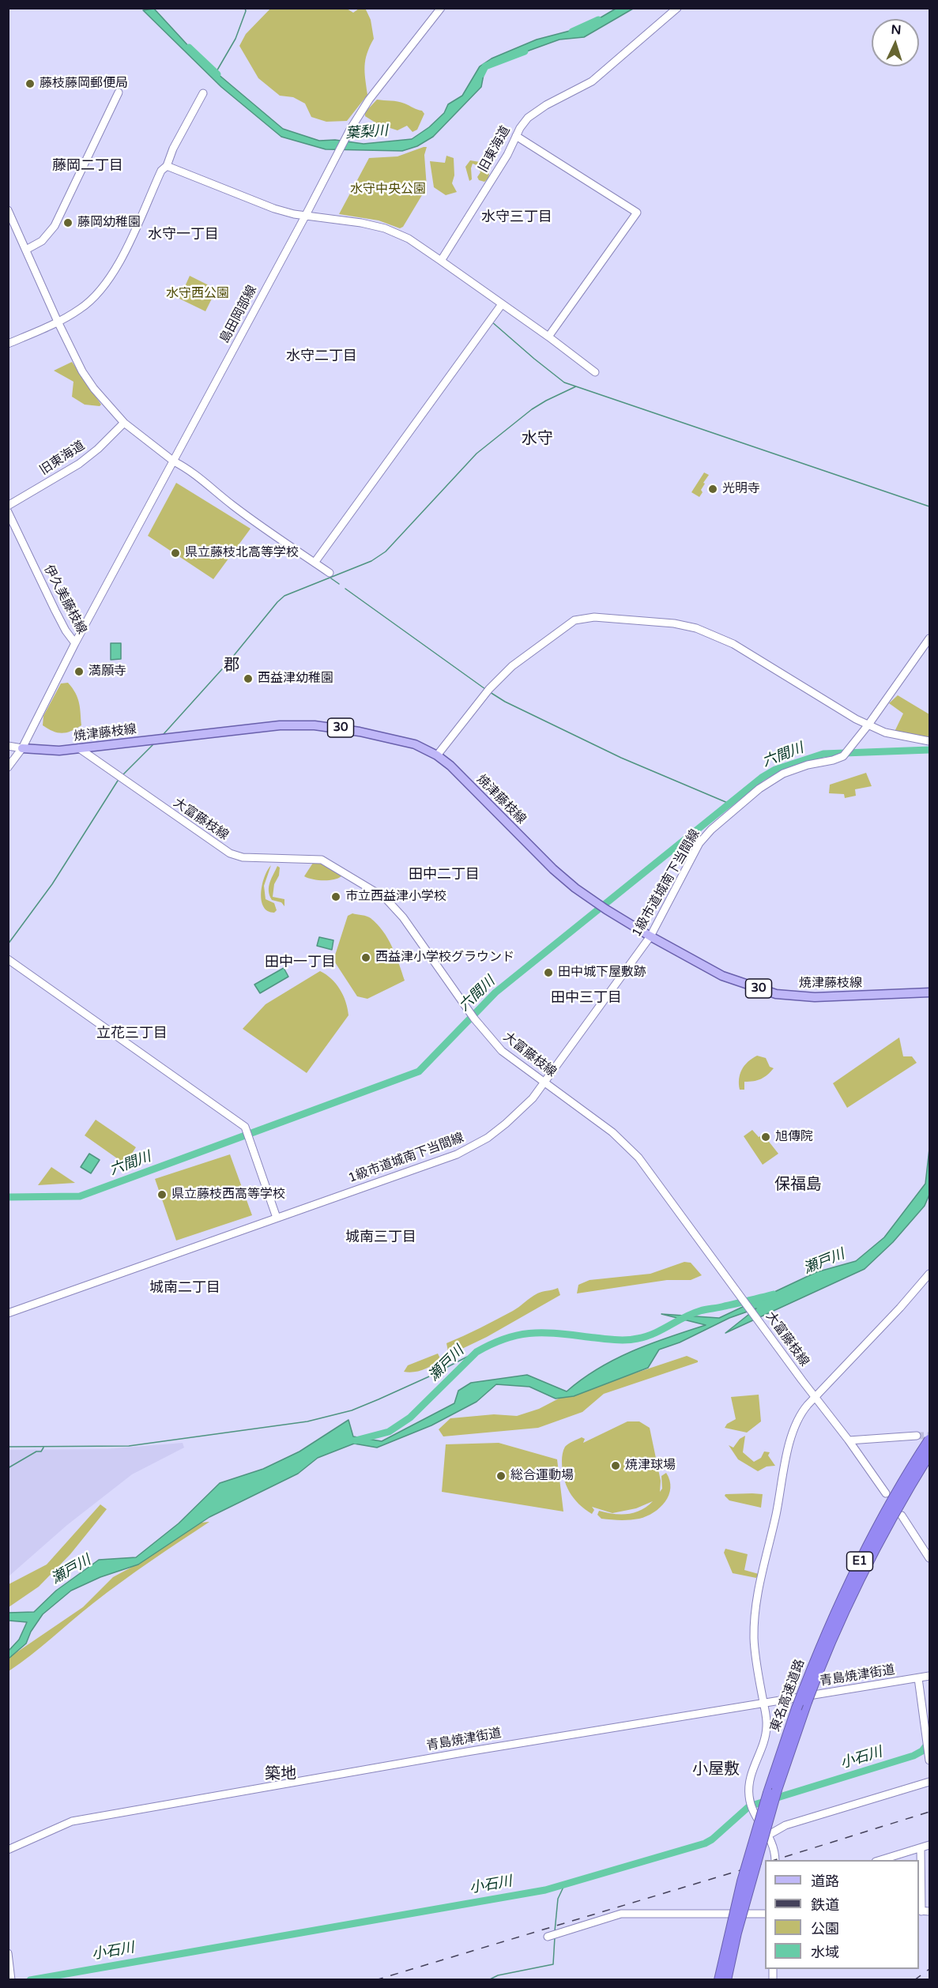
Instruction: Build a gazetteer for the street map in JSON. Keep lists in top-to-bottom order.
{
  "streets": {
    "highway": ["E1", "東名高速道路"],
    "main road": ["30", "焼津藤枝線"],
    "street": [
      "旧東海道",
      "島田岡部線",
      "伊久美藤枝線",
      "大富藤枝線",
      "1級市道城南下当間線",
      "青島焼津街道"
    ]
  },
  "crossings": [
    ["島田岡部線", "伊久美藤枝線"],
    ["伊久美藤枝線", "焼津藤枝線"],
    ["焼津藤枝線", "大富藤枝線"],
    ["焼津藤枝線", "1級市道城南下当間線"],
    ["大富藤枝線", "1級市道城南下当間線"]
  ],
  "districts": [
    "藤岡二丁目",
    "水守三丁目",
    "水守一丁目",
    "水守二丁目",
    "水守",
    "郡",
    "田中二丁目",
    "田中一丁目",
    "田中三丁目",
    "立花三丁目",
    "保福島",
    "城南三丁目",
    "城南二丁目",
    "小屋敷",
    "築地"
  ],
  "water": [
    "葉梨川",
    "六間川",
    "瀬戸川",
    "小石川"
  ],
  "parks": ["水守中央公園", "水守西公園"],
  "places": [
    "藤枝藤岡郵便局",
    "藤岡幼稚園",
    "光明寺",
    "県立藤枝北高等学校",
    "満願寺",
    "西益津幼稚園",
    "市立西益津小学校",
    "西益津小学校グラウンド",
    "田中城下屋敷跡",
    "旭傳院",
    "県立藤枝西高等学校",
    "焼津球場",
    "総合運動場"
  ],
  "legend": [
    "道路",
    "鉄道",
    "公園",
    "水域"
  ],
  "north": "top"
}
